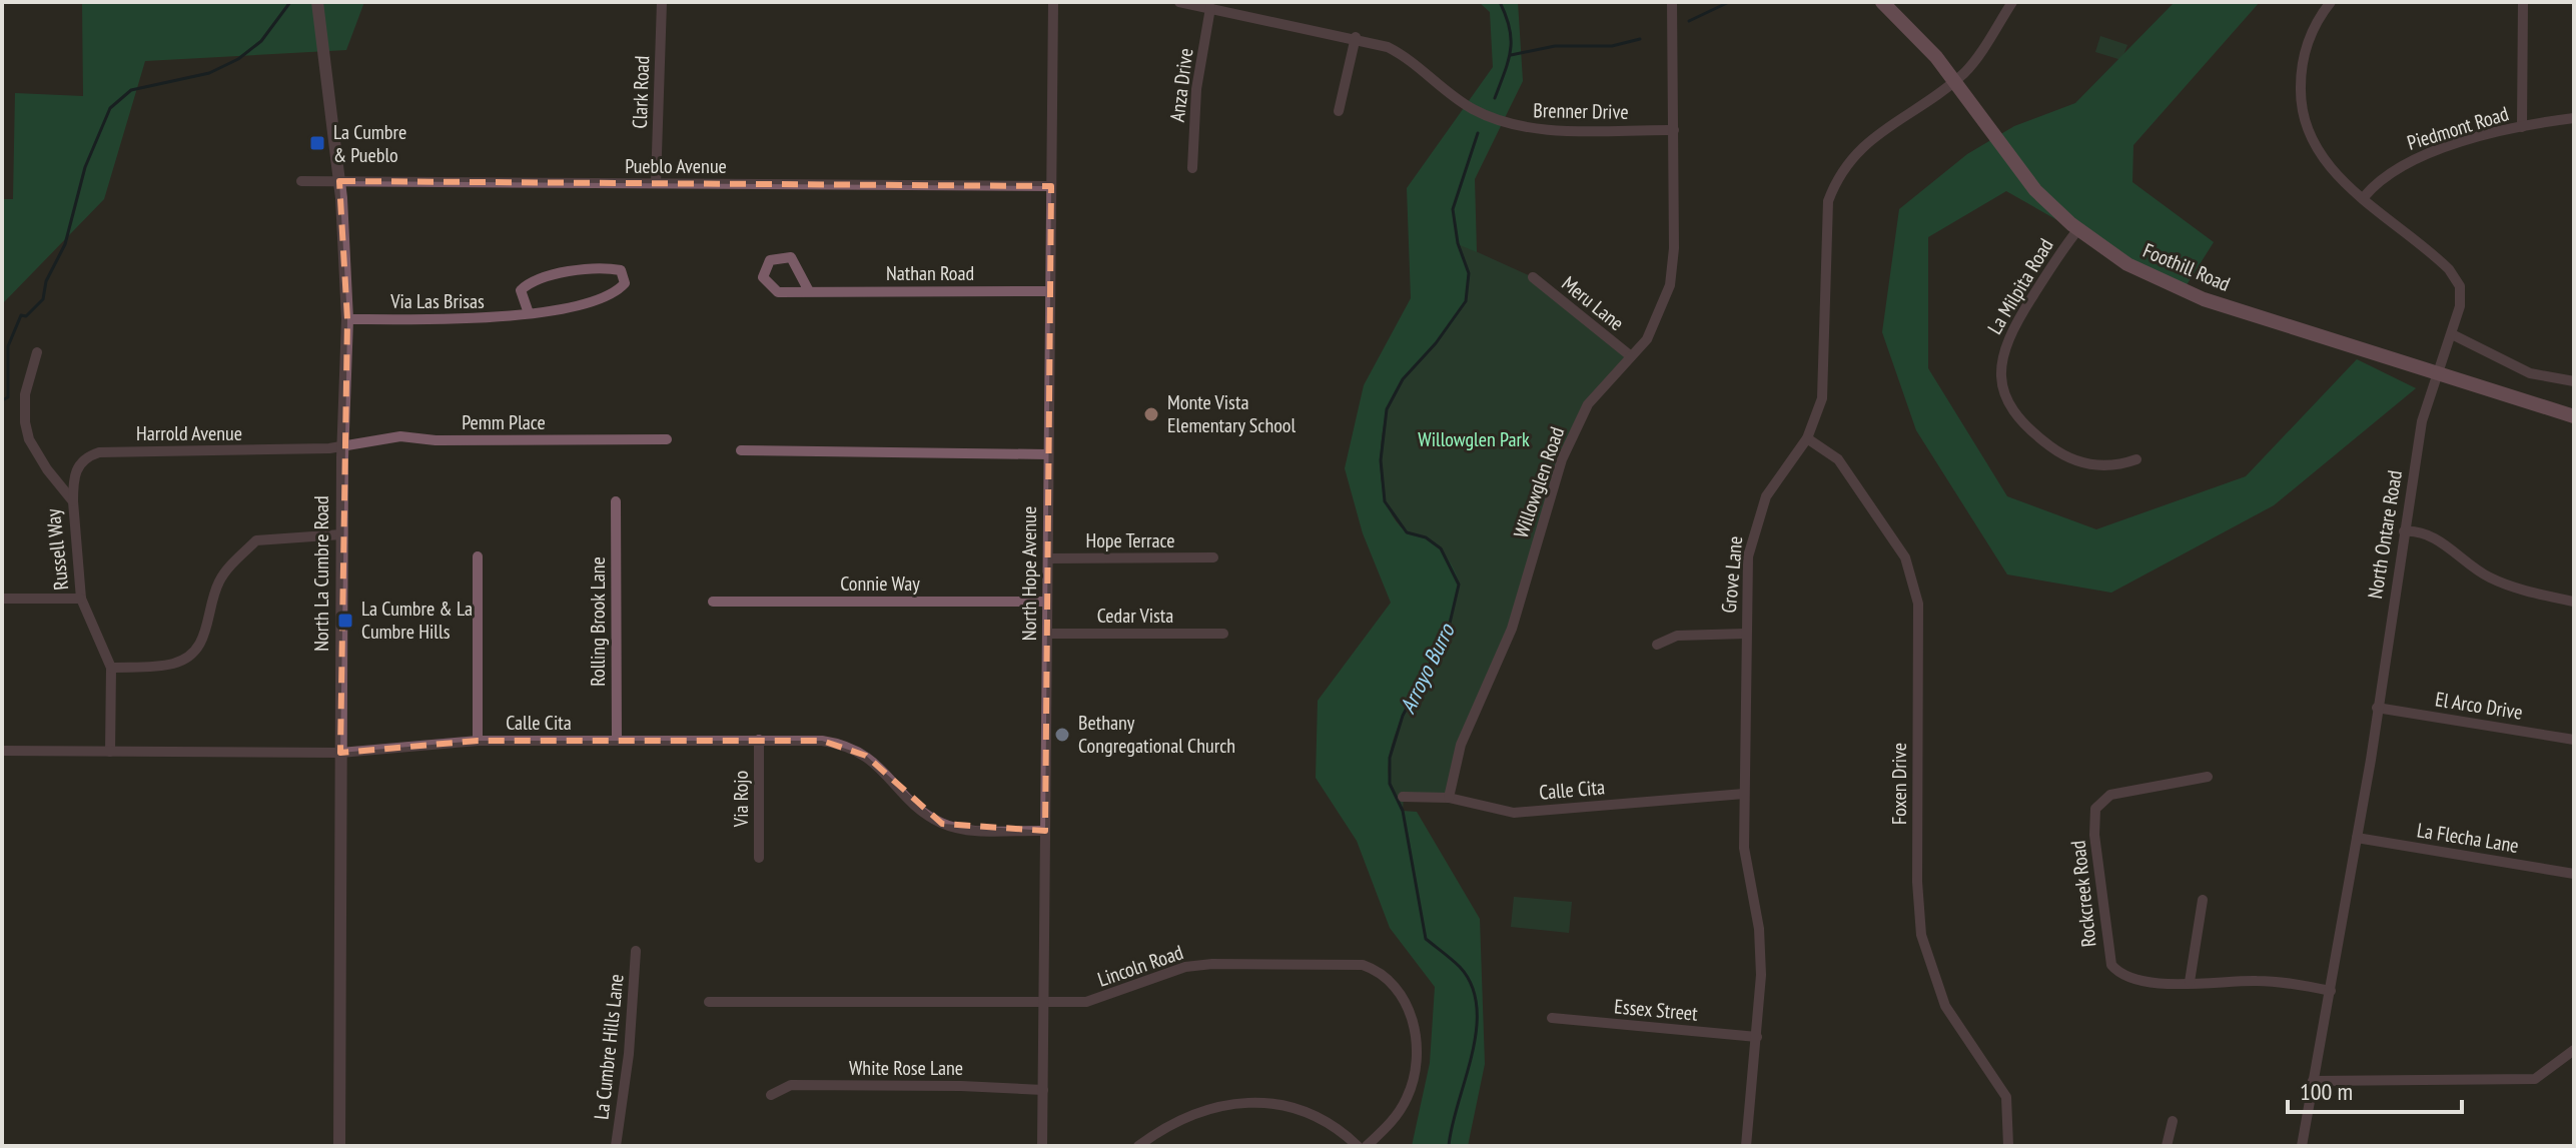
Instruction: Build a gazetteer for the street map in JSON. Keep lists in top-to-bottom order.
{
  "streets": {
    "main road": ["Foothill Road"],
    "street": [
      "Anza Drive",
      "Clark Road",
      "Brenner Drive",
      "Piedmont Road",
      "Pueblo Avenue",
      "Nathan Road",
      "La Milpita Road",
      "Via Las Brisas",
      "Meru Lane",
      "Pemm Place",
      "Harrold Avenue",
      "Willowglen Road",
      "North Ontare Road",
      "Hope Terrace",
      "Russell Way",
      "North La Cumbre Road",
      "North Hope Avenue",
      "Grove Lane",
      "Connie Way",
      "Cedar Vista",
      "Rolling Brook Lane",
      "El Arco Drive",
      "Calle Cita",
      "Foxen Drive",
      "Via Rojo",
      "La Flecha Lane",
      "Rockcreek Road",
      "Lincoln Road",
      "Essex Street",
      "La Cumbre Hills Lane",
      "White Rose Lane"
    ]
  },
  "crossings": [
    ["Anza Drive", "Brenner Drive"],
    ["Clark Road", "Pueblo Avenue"],
    ["Brenner Drive", "Willowglen Road"],
    ["Piedmont Road", "North Ontare Road"],
    ["Pueblo Avenue", "North La Cumbre Road"],
    ["Pueblo Avenue", "North Hope Avenue"],
    ["Foothill Road", "La Milpita Road"],
    ["Foothill Road", "North Ontare Road"],
    ["Foothill Road", "Grove Lane"],
    ["Nathan Road", "North Hope Avenue"],
    ["Via Las Brisas", "North La Cumbre Road"],
    ["Meru Lane", "Willowglen Road"],
    ["Pemm Place", "Harrold Avenue"],
    ["Pemm Place", "North La Cumbre Road"],
    ["Harrold Avenue", "Russell Way"],
    ["Harrold Avenue", "North La Cumbre Road"],
    ["Willowglen Road", "Calle Cita"],
    ["North Ontare Road", "El Arco Drive"],
    ["North Ontare Road", "La Flecha Lane"],
    ["North Ontare Road", "Rockcreek Road"],
    ["Hope Terrace", "North Hope Avenue"],
    ["Russell Way", "Calle Cita"],
    ["North La Cumbre Road", "Calle Cita"],
    ["North Hope Avenue", "Connie Way"],
    ["North Hope Avenue", "Cedar Vista"],
    ["North Hope Avenue", "Calle Cita"],
    ["North Hope Avenue", "Lincoln Road"],
    ["North Hope Avenue", "White Rose Lane"],
    ["Grove Lane", "Calle Cita"],
    ["Grove Lane", "Foxen Drive"],
    ["Grove Lane", "Essex Street"],
    ["Rolling Brook Lane", "Calle Cita"],
    ["Calle Cita", "Via Rojo"]
  ],
  "water": ["Arroyo Burro"],
  "parks": ["Willowglen Park"],
  "places": {
    "transit": ["La Cumbre & Pueblo", "La Cumbre & La Cumbre Hills"],
    "other": ["Monte Vista Elementary School", "Bethany Congregational Church"]
  },
  "scale_bar": "100 m"
}
